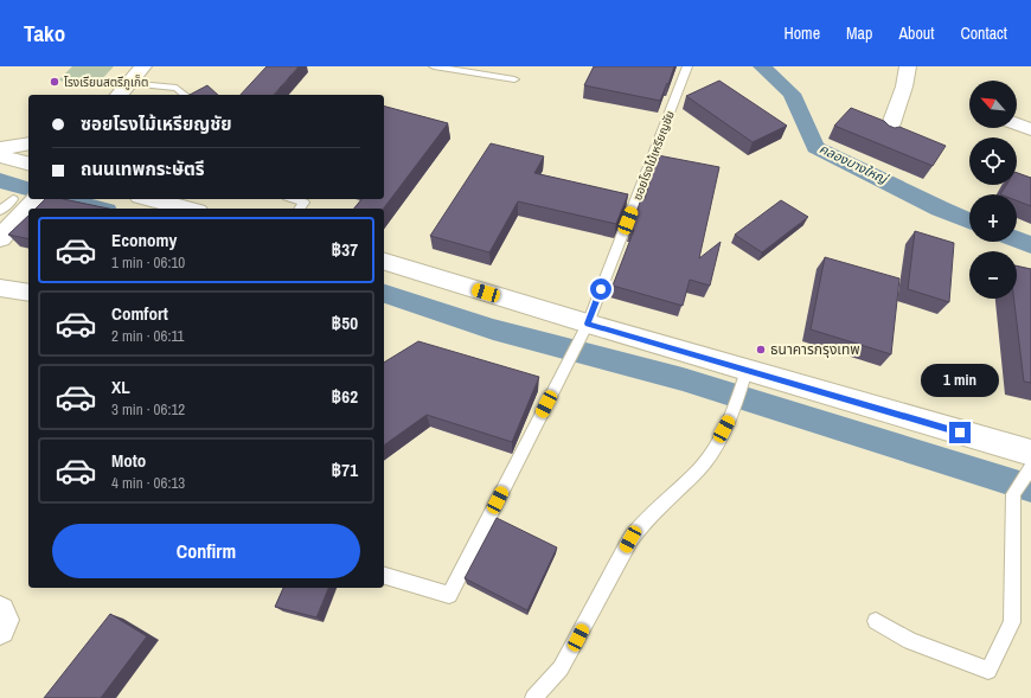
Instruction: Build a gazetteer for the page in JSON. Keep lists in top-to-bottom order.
{
  "streets": {
    "lane": ["ซอยโรงไม้เหรียญชัย"]
  },
  "water": ["คลองบางใหญ่"],
  "places": ["โรงเรียนสตรีภูเก็ต", "ธนาคารกรุงเทพ"],
  "north": "top left",
  "page": {
    "header": "Tako",
    "nav": [
      "Home",
      "Map",
      "About",
      "Contact"
    ],
    "map_buttons": ["+", "−"],
    "banner": ["ซอยโรงไม้เหรียญชัย", "ถนนเทพกระษัตรี"],
    "list": [
      {
        "name": "Economy",
        "note": "1 min · 06:10",
        "value": "฿37"
      },
      {
        "name": "Comfort",
        "note": "2 min · 06:11",
        "value": "฿50"
      },
      {
        "name": "XL",
        "note": "3 min · 06:12",
        "value": "฿62"
      },
      {
        "name": "Moto",
        "note": "4 min · 06:13",
        "value": "฿71"
      }
    ],
    "bubble": "1 min",
    "buttons": "Confirm"
  }
}
